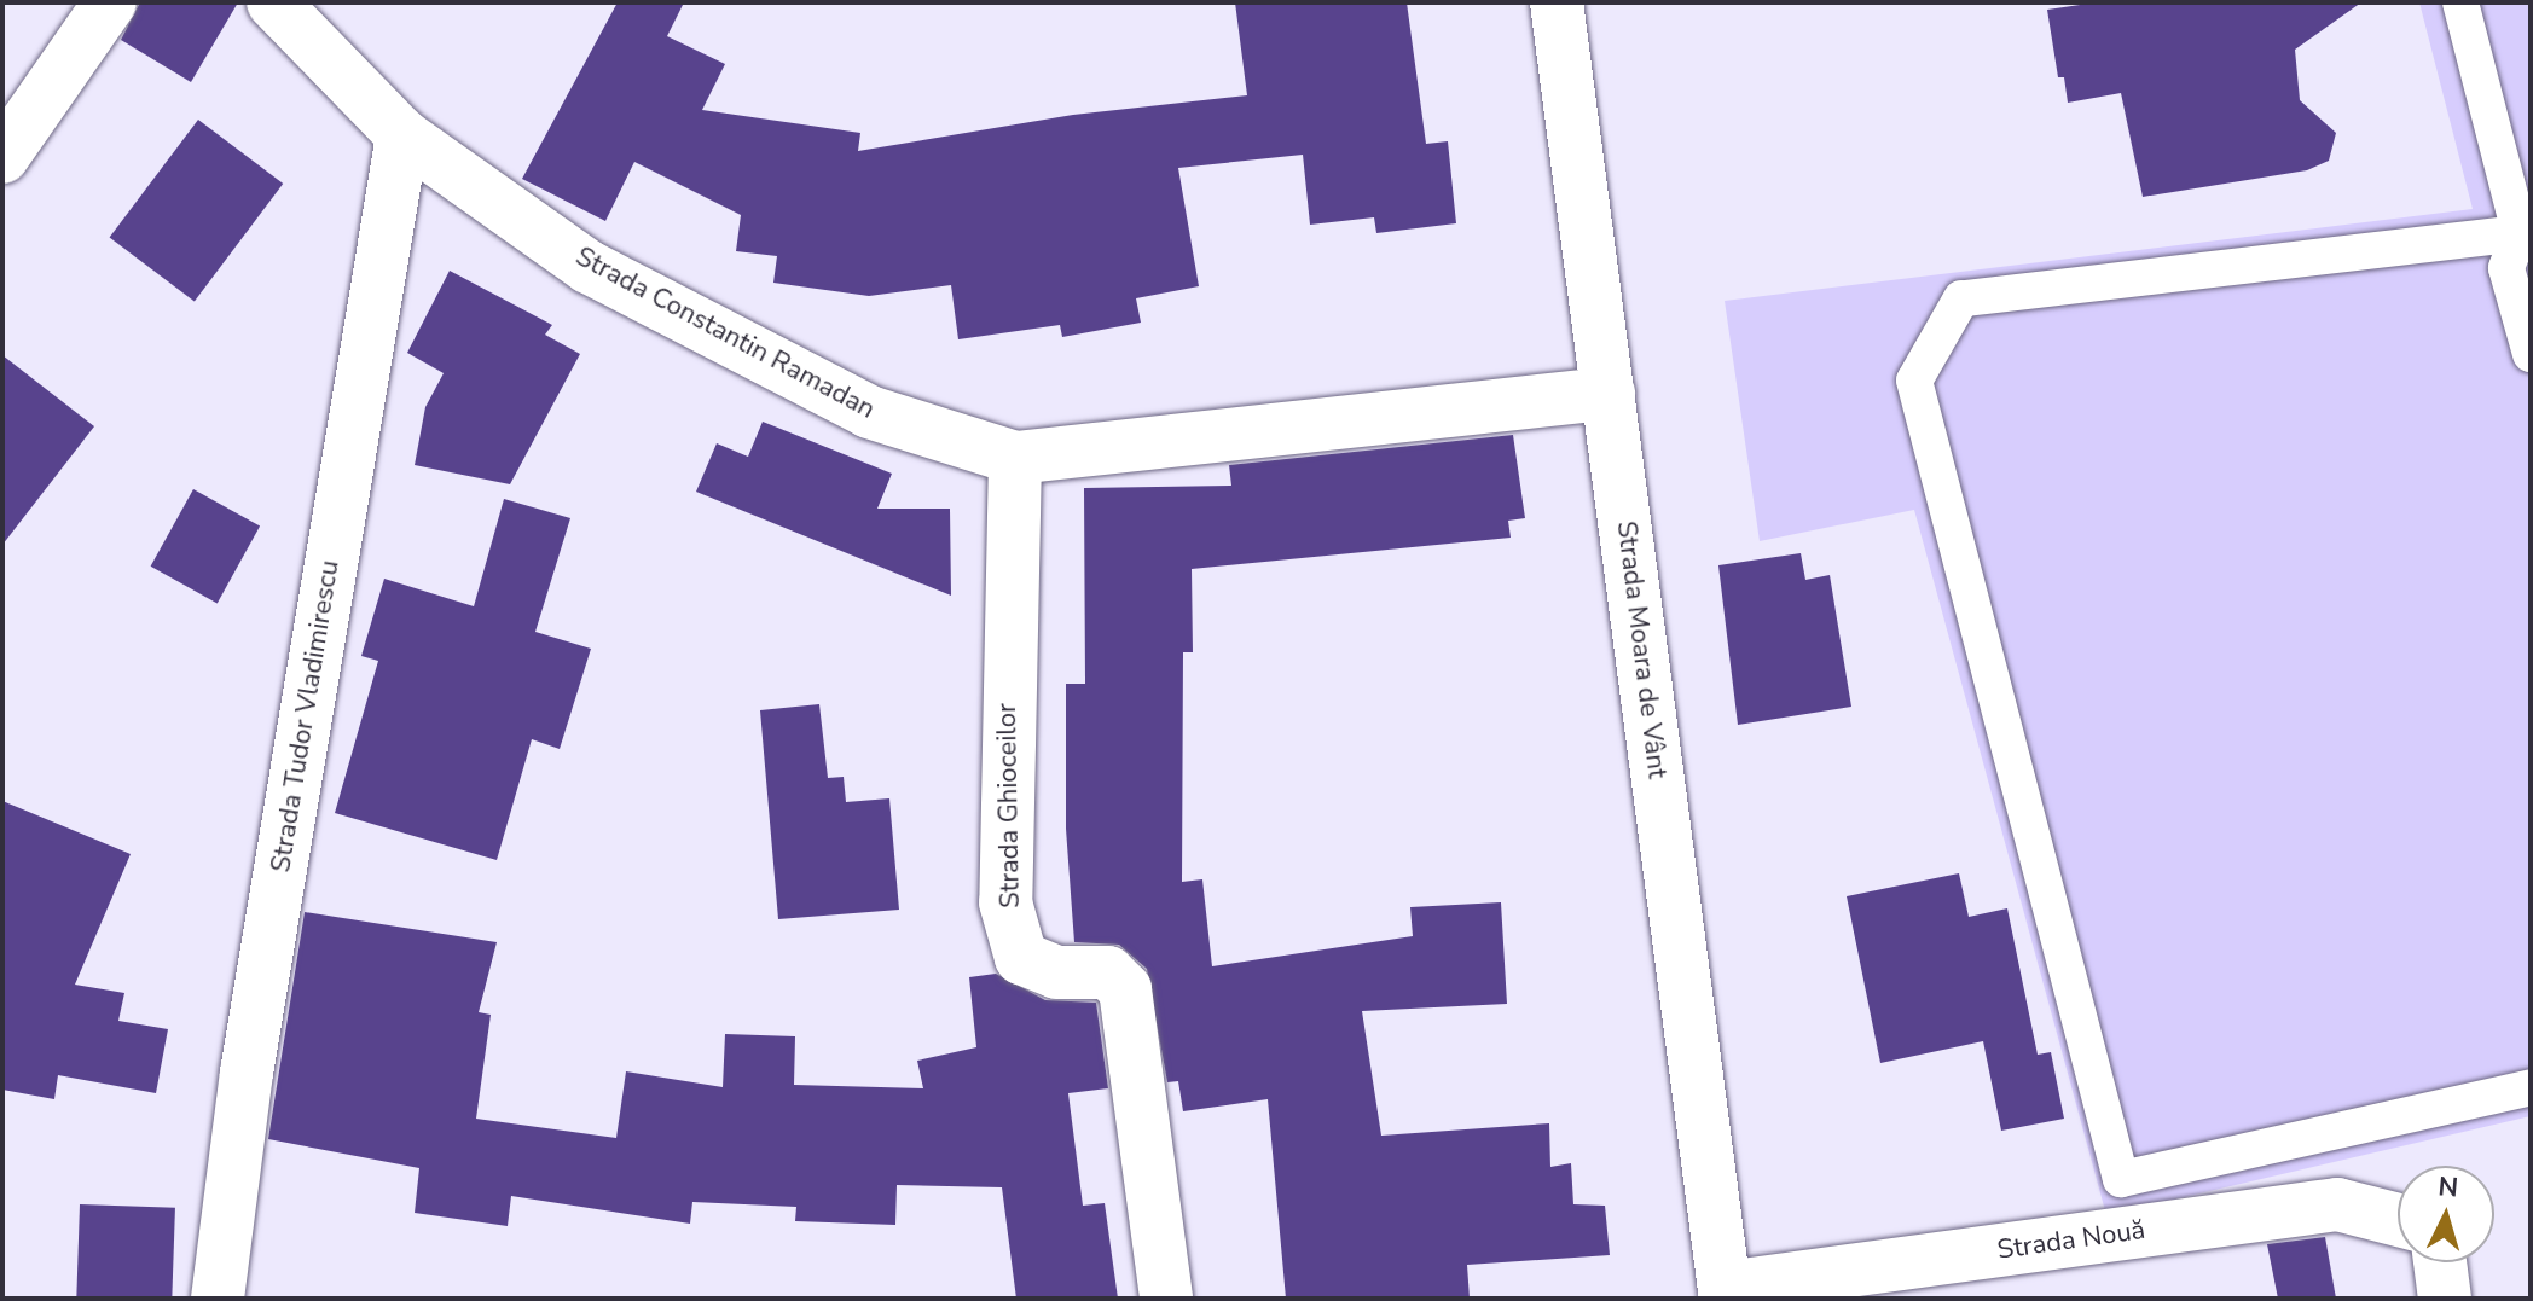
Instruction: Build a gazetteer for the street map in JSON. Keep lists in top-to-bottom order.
{
  "streets": {
    "street": [
      "Strada Constantin Ramadan",
      "Strada Moara de Vânt",
      "Strada Tudor Vladimirescu",
      "Strada Ghioceilor",
      "Strada Nouă"
    ]
  },
  "crossings": [
    ["Strada Constantin Ramadan", "Strada Moara de Vânt"],
    ["Strada Constantin Ramadan", "Strada Tudor Vladimirescu"],
    ["Strada Constantin Ramadan", "Strada Ghioceilor"],
    ["Strada Moara de Vânt", "Strada Nouă"]
  ],
  "north": "top"
}
